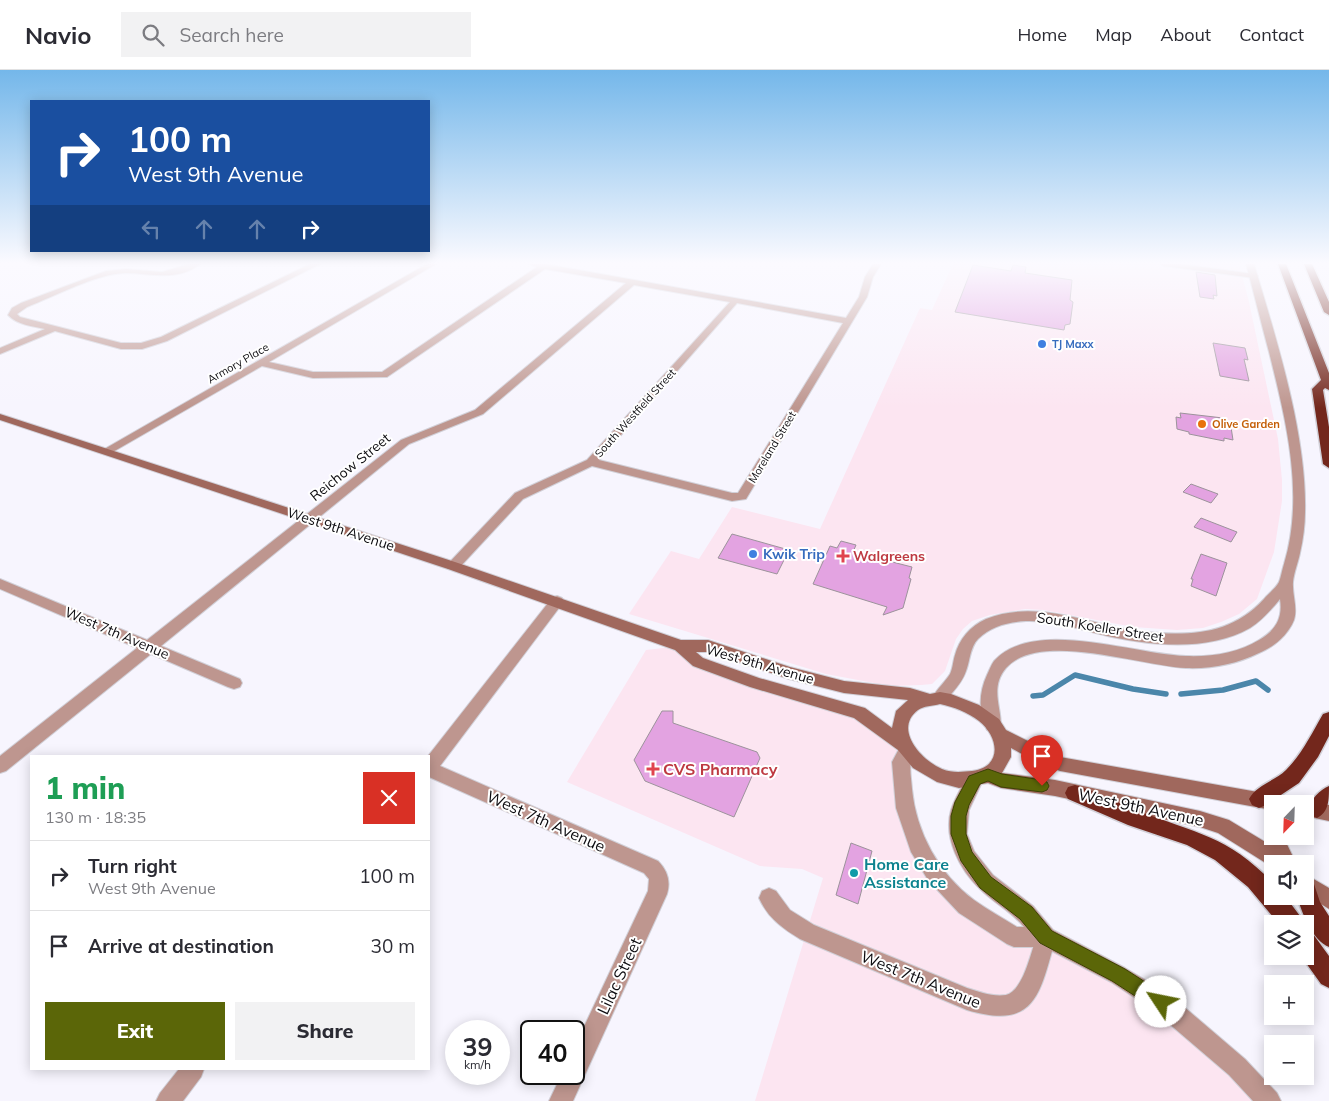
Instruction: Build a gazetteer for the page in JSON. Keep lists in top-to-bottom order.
{
  "streets": {
    "main road": ["West 9th Avenue"],
    "street": [
      "Armory Place",
      "South Westfield Street",
      "Moreland Street",
      "Reichow Street",
      "South Koeller Street",
      "West 7th Avenue",
      "Lilac Street"
    ]
  },
  "crossings": [
    ["Armory Place", "West 9th Avenue"],
    ["South Westfield Street", "Moreland Street"],
    ["South Westfield Street", "West 9th Avenue"],
    ["Reichow Street", "West 9th Avenue"],
    ["Reichow Street", "West 7th Avenue"],
    ["West 9th Avenue", "South Koeller Street"],
    ["West 7th Avenue", "Lilac Street"]
  ],
  "places": {
    "other": [
      "TJ Maxx",
      "Olive Garden",
      "Kwik Trip",
      "Home Care Assistance"
    ],
    "health": ["Walgreens", "CVS Pharmacy"]
  },
  "north": "bottom left",
  "page": {
    "header": "Navio",
    "search": "Search here",
    "nav": [
      "Home",
      "Map",
      "About",
      "Contact"
    ],
    "turn": ["100 m", "West 9th Avenue"],
    "heading": ["1 min", "130 m · 18:35"],
    "map_buttons": ["+", "−"],
    "list": [
      {
        "name": "Turn right",
        "note": "West 9th Avenue",
        "value": "100 m"
      },
      {
        "name": "Arrive at destination",
        "value": "30 m"
      }
    ],
    "buttons": ["Exit", "Share"],
    "speed": "39 km/h",
    "limit": "40"
  }
}
